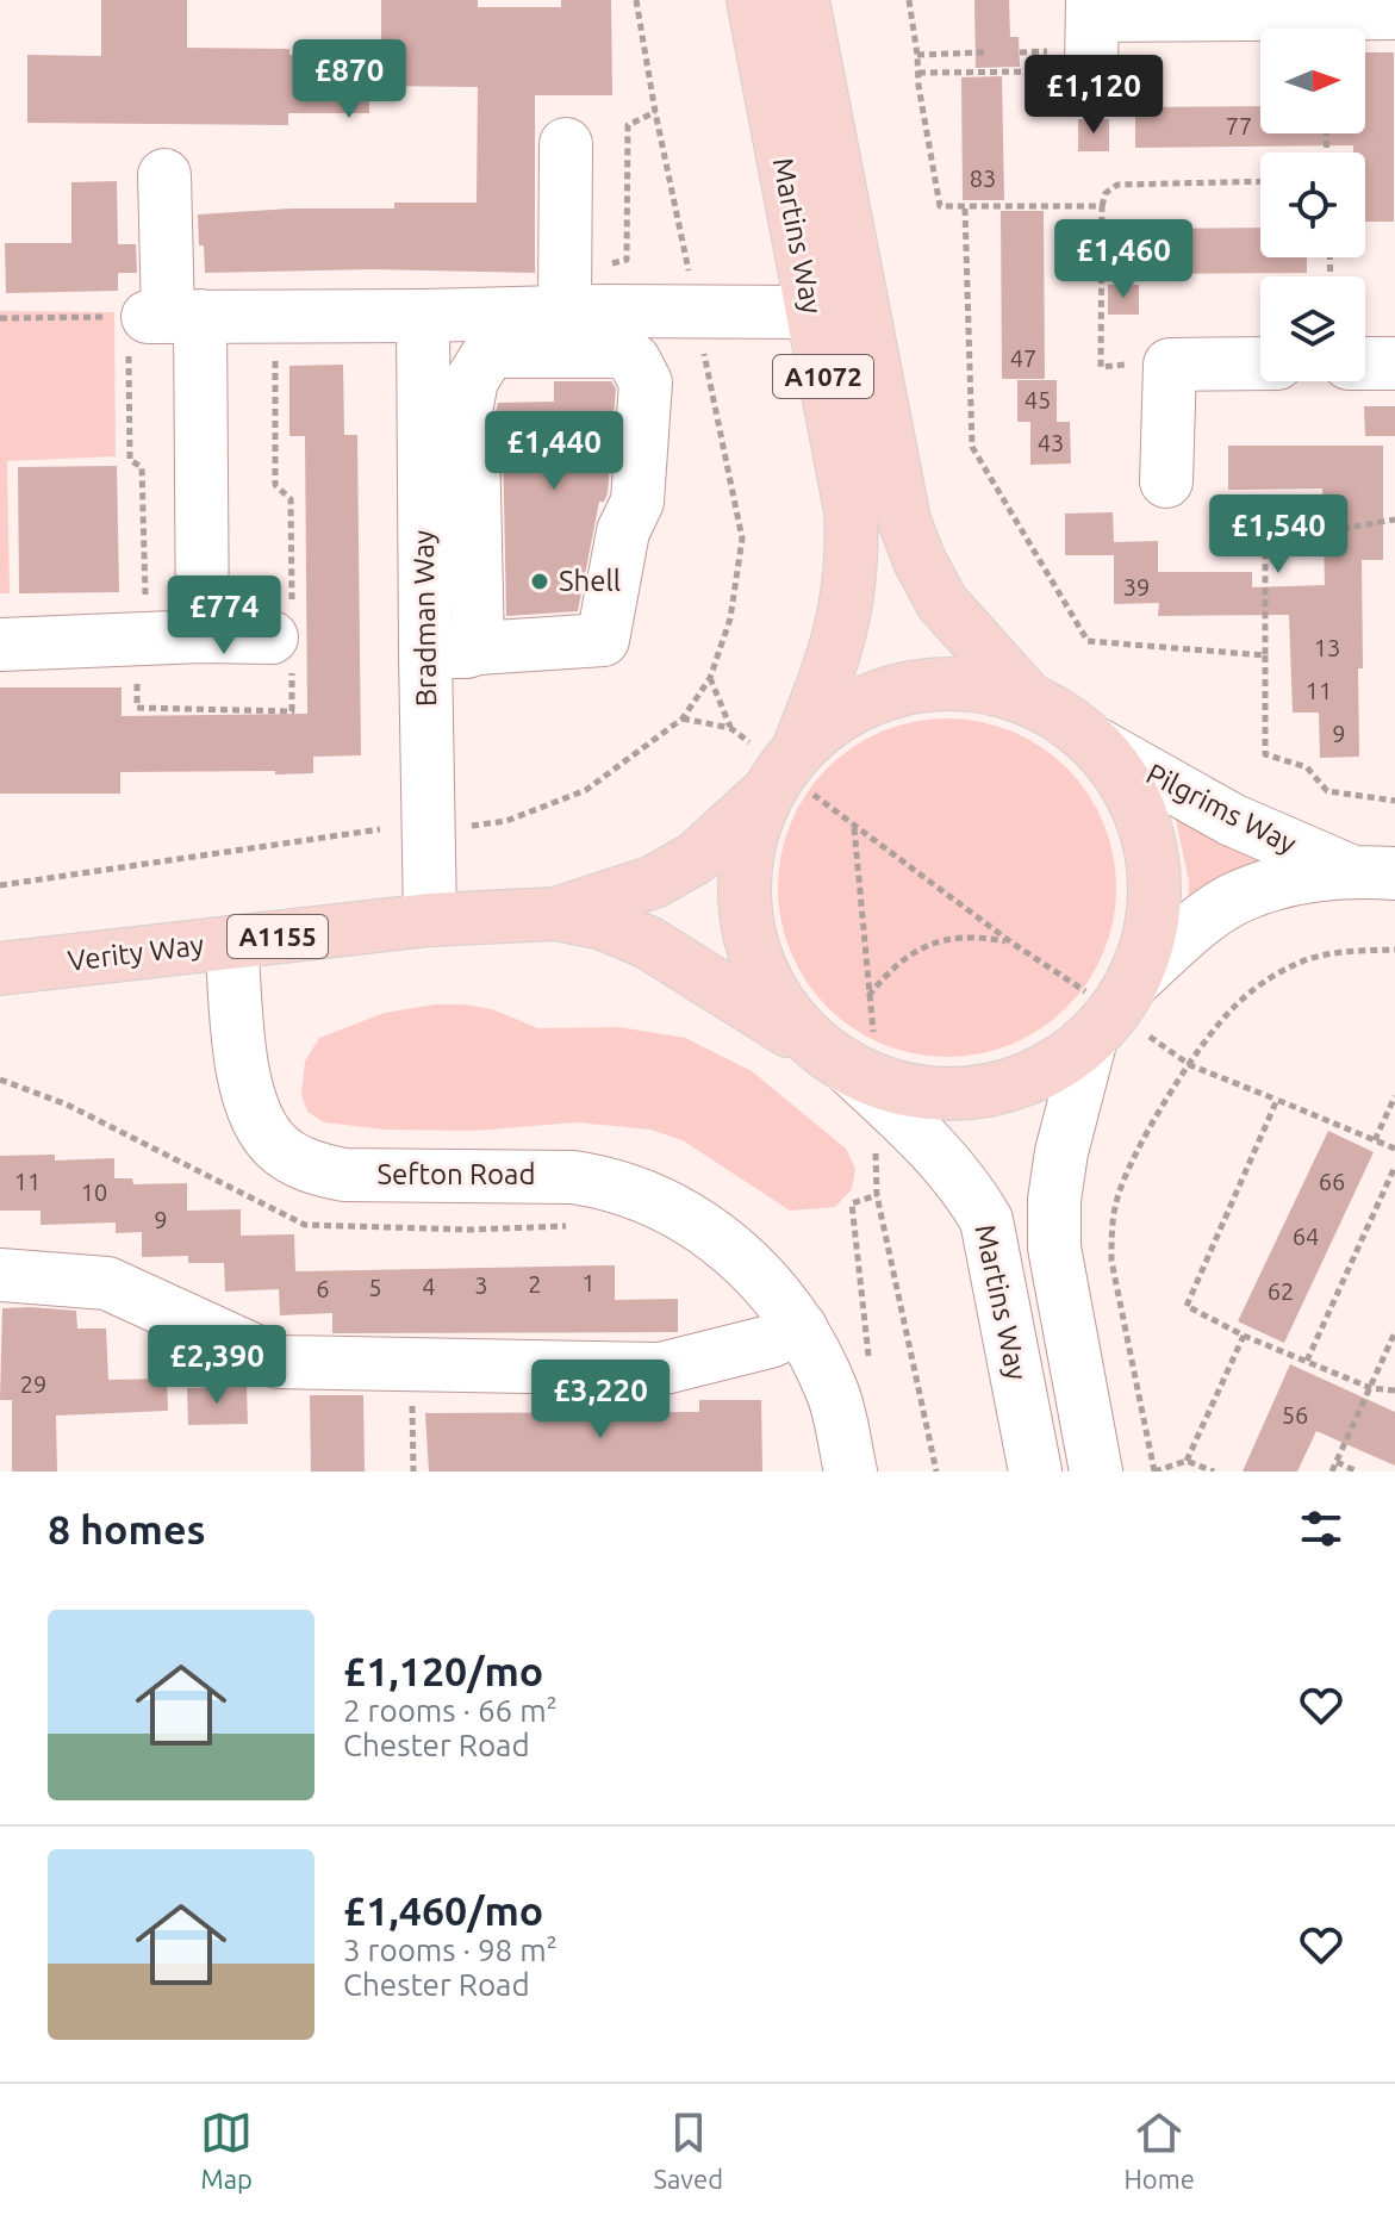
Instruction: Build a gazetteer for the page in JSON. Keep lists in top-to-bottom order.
{
  "streets": {
    "main road": [
      "Martins Way",
      "A1072",
      "A1155",
      "Verity Way"
    ],
    "street": ["Bradman Way", "Pilgrims Way", "Sefton Road"]
  },
  "crossings": [
    ["Martins Way", "Pilgrims Way"],
    ["Martins Way", "Verity Way"],
    ["Bradman Way", "Verity Way"],
    ["Pilgrims Way", "Verity Way"],
    ["Verity Way", "Sefton Road"]
  ],
  "places": ["Shell"],
  "house_numbers": [
    "77",
    "83",
    "47",
    "45",
    "43",
    "39",
    "13",
    "11",
    "9",
    "11",
    "66",
    "10",
    "9",
    "64",
    "1",
    "2",
    "3",
    "4",
    "5",
    "6",
    "62",
    "29",
    "56"
  ],
  "north": "right",
  "page": {
    "price": [
      "£870",
      "£1,120",
      "£1,460",
      "£1,440",
      "£1,540",
      "£774",
      "£2,390",
      "£3,220"
    ],
    "heading": "8 homes",
    "list": [
      {
        "name": "£1,120/mo",
        "note": "2 rooms · 66 m² · Chester Road"
      },
      {
        "name": "£1,460/mo",
        "note": "3 rooms · 98 m² · Chester Road"
      }
    ],
    "tabs": ["Map", "Saved", "Home"]
  }
}
